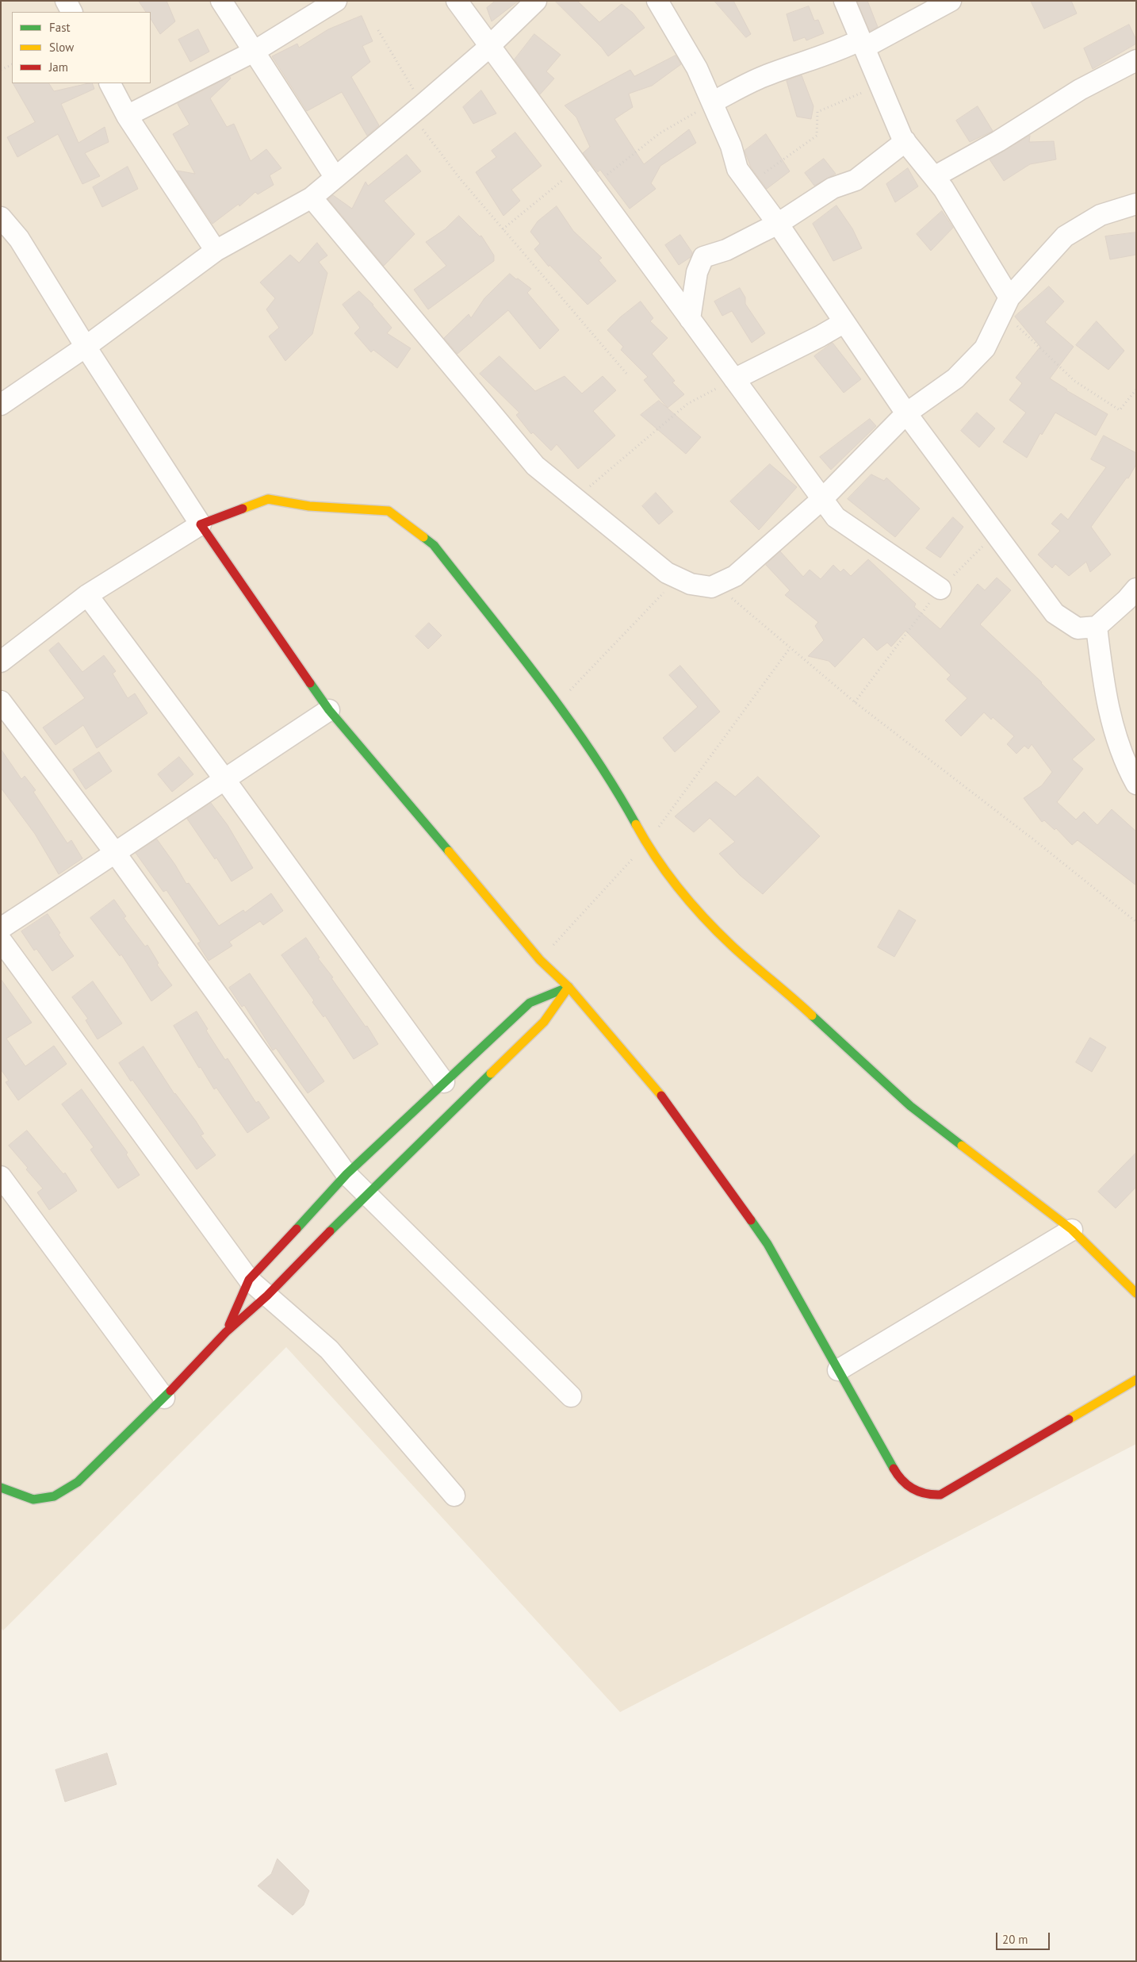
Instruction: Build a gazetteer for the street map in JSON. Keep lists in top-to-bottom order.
{
  "legend": ["Fast", "Slow", "Jam"],
  "scale_bar": "20 m"
}
